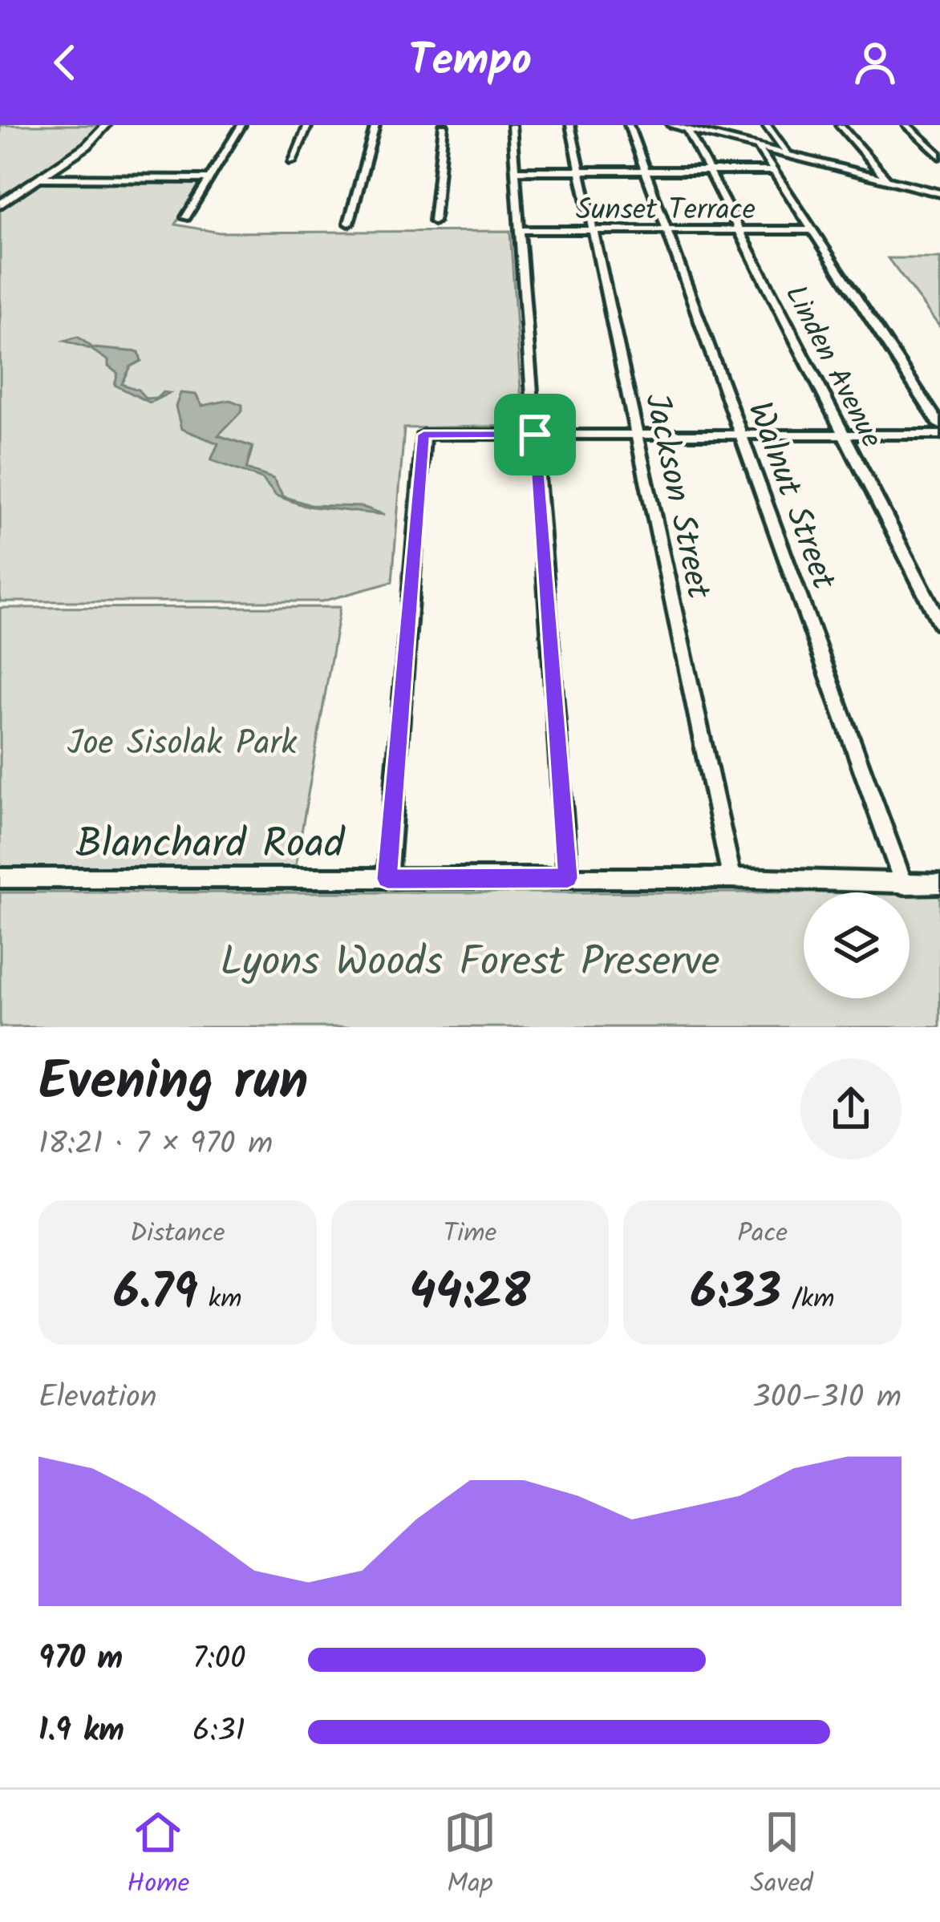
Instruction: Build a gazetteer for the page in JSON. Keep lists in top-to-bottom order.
{
  "streets": {
    "street": [
      "Sunset Terrace",
      "Linden Avenue",
      "Walnut Street",
      "Jackson Street",
      "Blanchard Road"
    ]
  },
  "crossings": [
    ["Sunset Terrace", "Linden Avenue"],
    ["Sunset Terrace", "Walnut Street"],
    ["Sunset Terrace", "Jackson Street"],
    ["Walnut Street", "Blanchard Road"],
    ["Jackson Street", "Blanchard Road"]
  ],
  "parks": ["Joe Sisolak Park", "Lyons Woods Forest Preserve"],
  "page": {
    "header": "Tempo",
    "heading": ["Evening run", "18:21 · 7 × 970 m"],
    "stats": [
      ["Distance", "6.79 km"],
      ["Time", "44:28"],
      ["Pace", "6:33 /km"]
    ],
    "chart": ["Elevation", "300–310 m"],
    "list": [
      {
        "name": "970 m",
        "note": "7:00"
      },
      {
        "name": "1.9 km",
        "note": "6:31"
      }
    ],
    "tabs": ["Home", "Map", "Saved"]
  }
}
